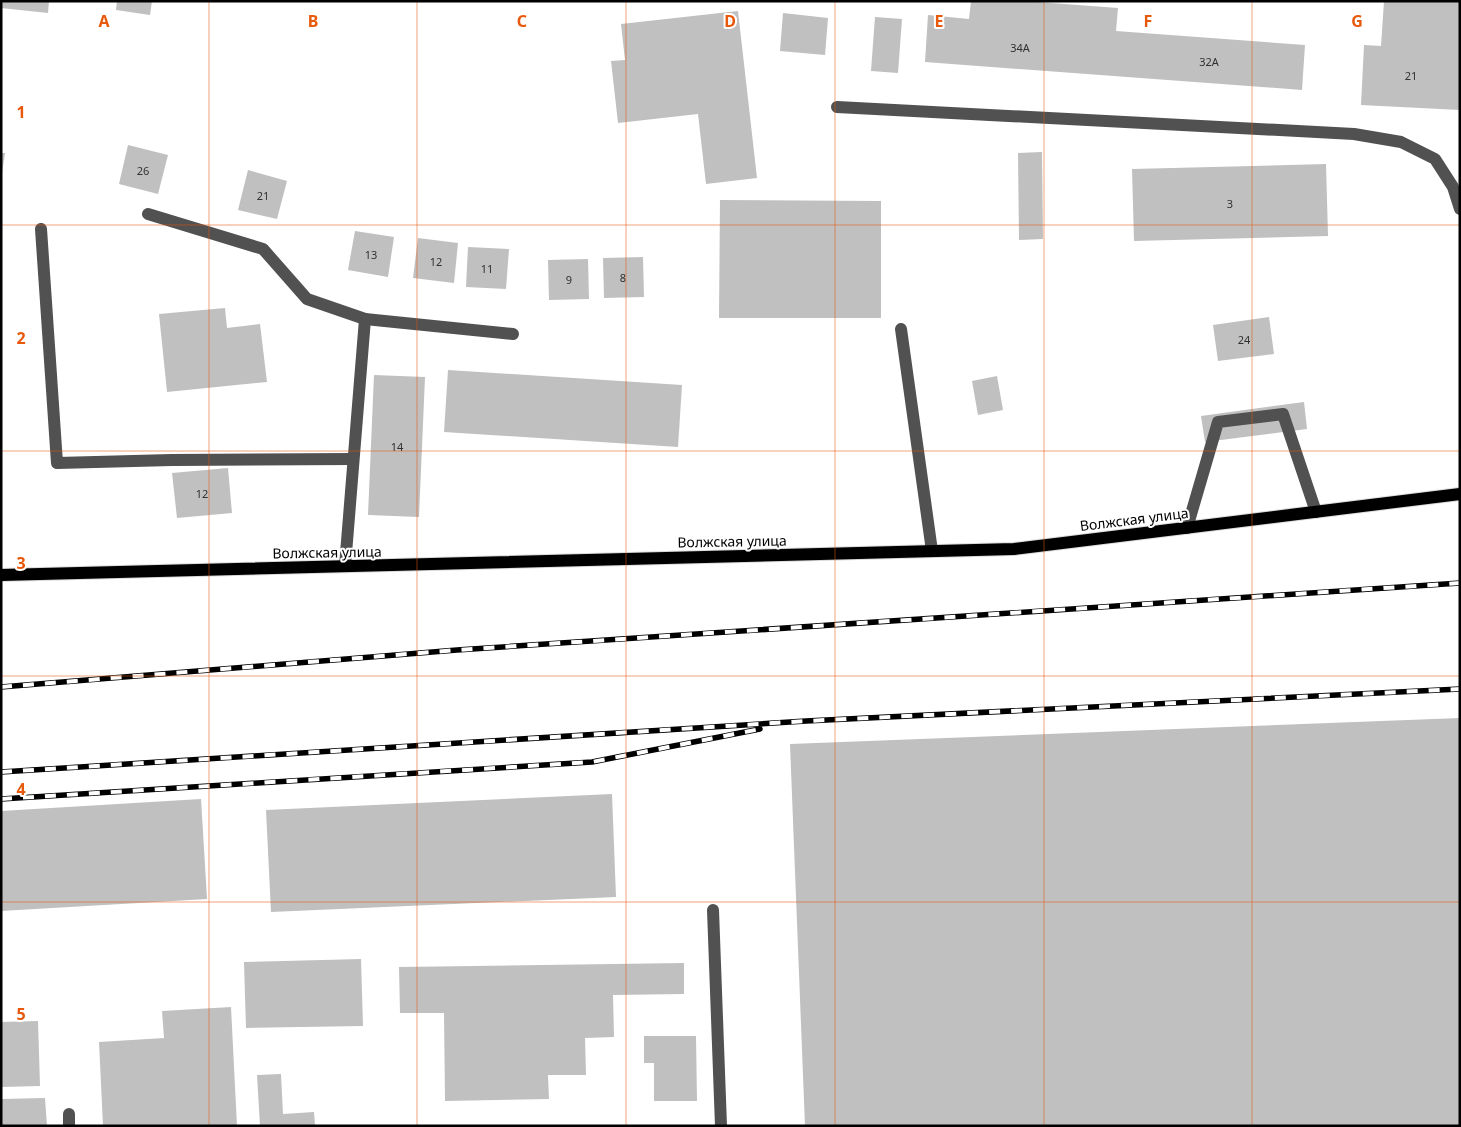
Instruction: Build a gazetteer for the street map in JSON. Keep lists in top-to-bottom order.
{
  "streets": {
    "main road": ["Волжская улица"]
  },
  "house_numbers": [
    "34А",
    "32А",
    "21",
    "26",
    "21",
    "3",
    "13",
    "12",
    "11",
    "8",
    "9",
    "24",
    "14",
    "12"
  ],
  "grid": {
    "columns": [
      "A",
      "B",
      "C",
      "D",
      "E",
      "F",
      "G"
    ],
    "rows": [
      "1",
      "2",
      "3",
      "4",
      "5"
    ]
  }
}
